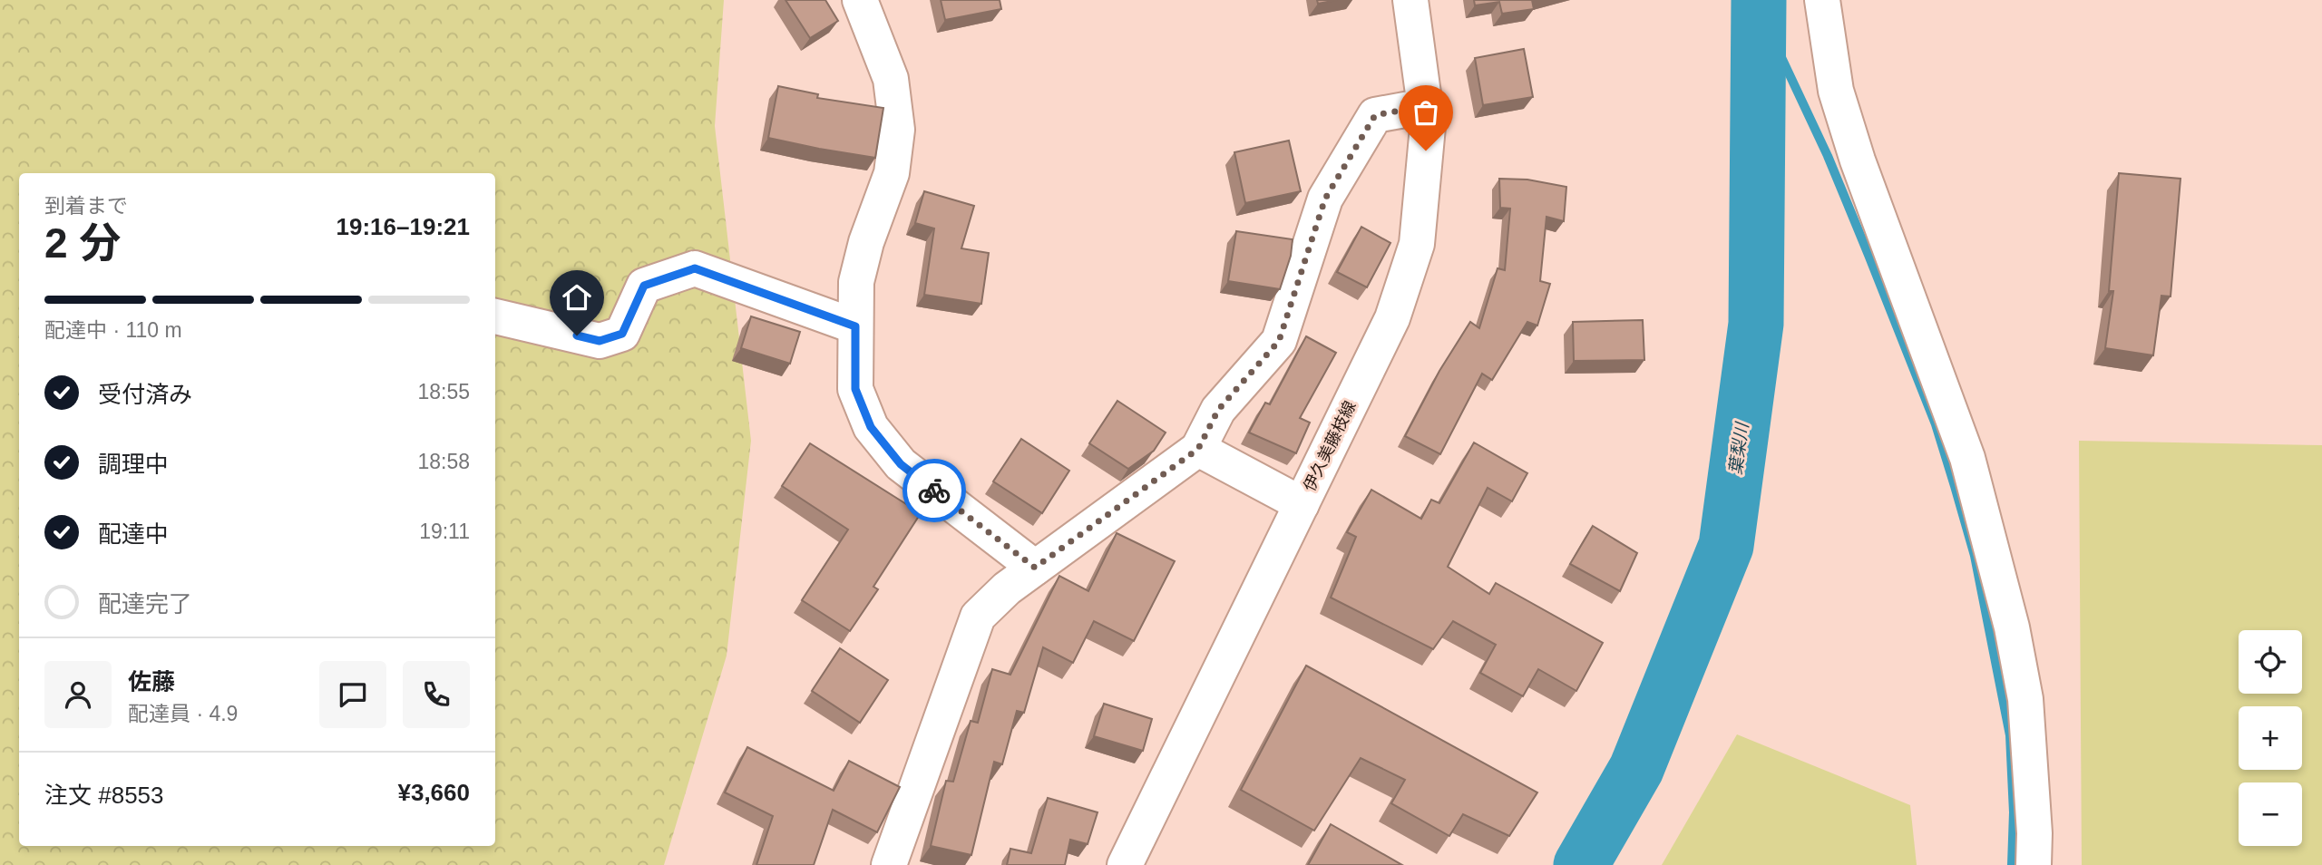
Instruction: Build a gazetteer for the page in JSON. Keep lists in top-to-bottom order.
{
  "streets": {
    "street": ["伊久美藤枝線"]
  },
  "water": ["葉梨川"],
  "page": {
    "heading": ["2 分", "到着まで", "19:16–19:21"],
    "panel": [
      "佐藤",
      "配達員 · 4.9",
      "注文 #8553",
      "¥3,660"
    ],
    "bar": "配達中 · 110 m",
    "list": [
      ["受付済み", "18:55"],
      ["調理中", "18:58"],
      ["配達中", "19:11"],
      "配達完了"
    ],
    "map_buttons": ["+", "−"]
  }
}
